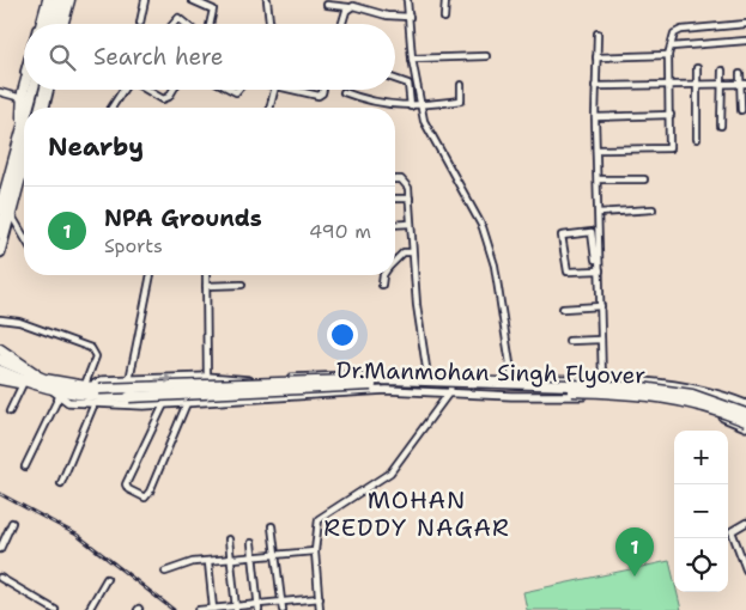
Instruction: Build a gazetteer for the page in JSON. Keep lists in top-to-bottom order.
{
  "streets": {
    "highway": ["Dr.Manmohan Singh Flyover"]
  },
  "districts": ["MOHAN REDDY NAGAR"],
  "page": {
    "search": "Search here",
    "heading": "Nearby",
    "list": [
      {
        "mark": "1",
        "name": "NPA Grounds",
        "note": "Sports",
        "value": "490 m"
      }
    ],
    "map_buttons": ["+", "−"],
    "pins": "1"
  }
}
